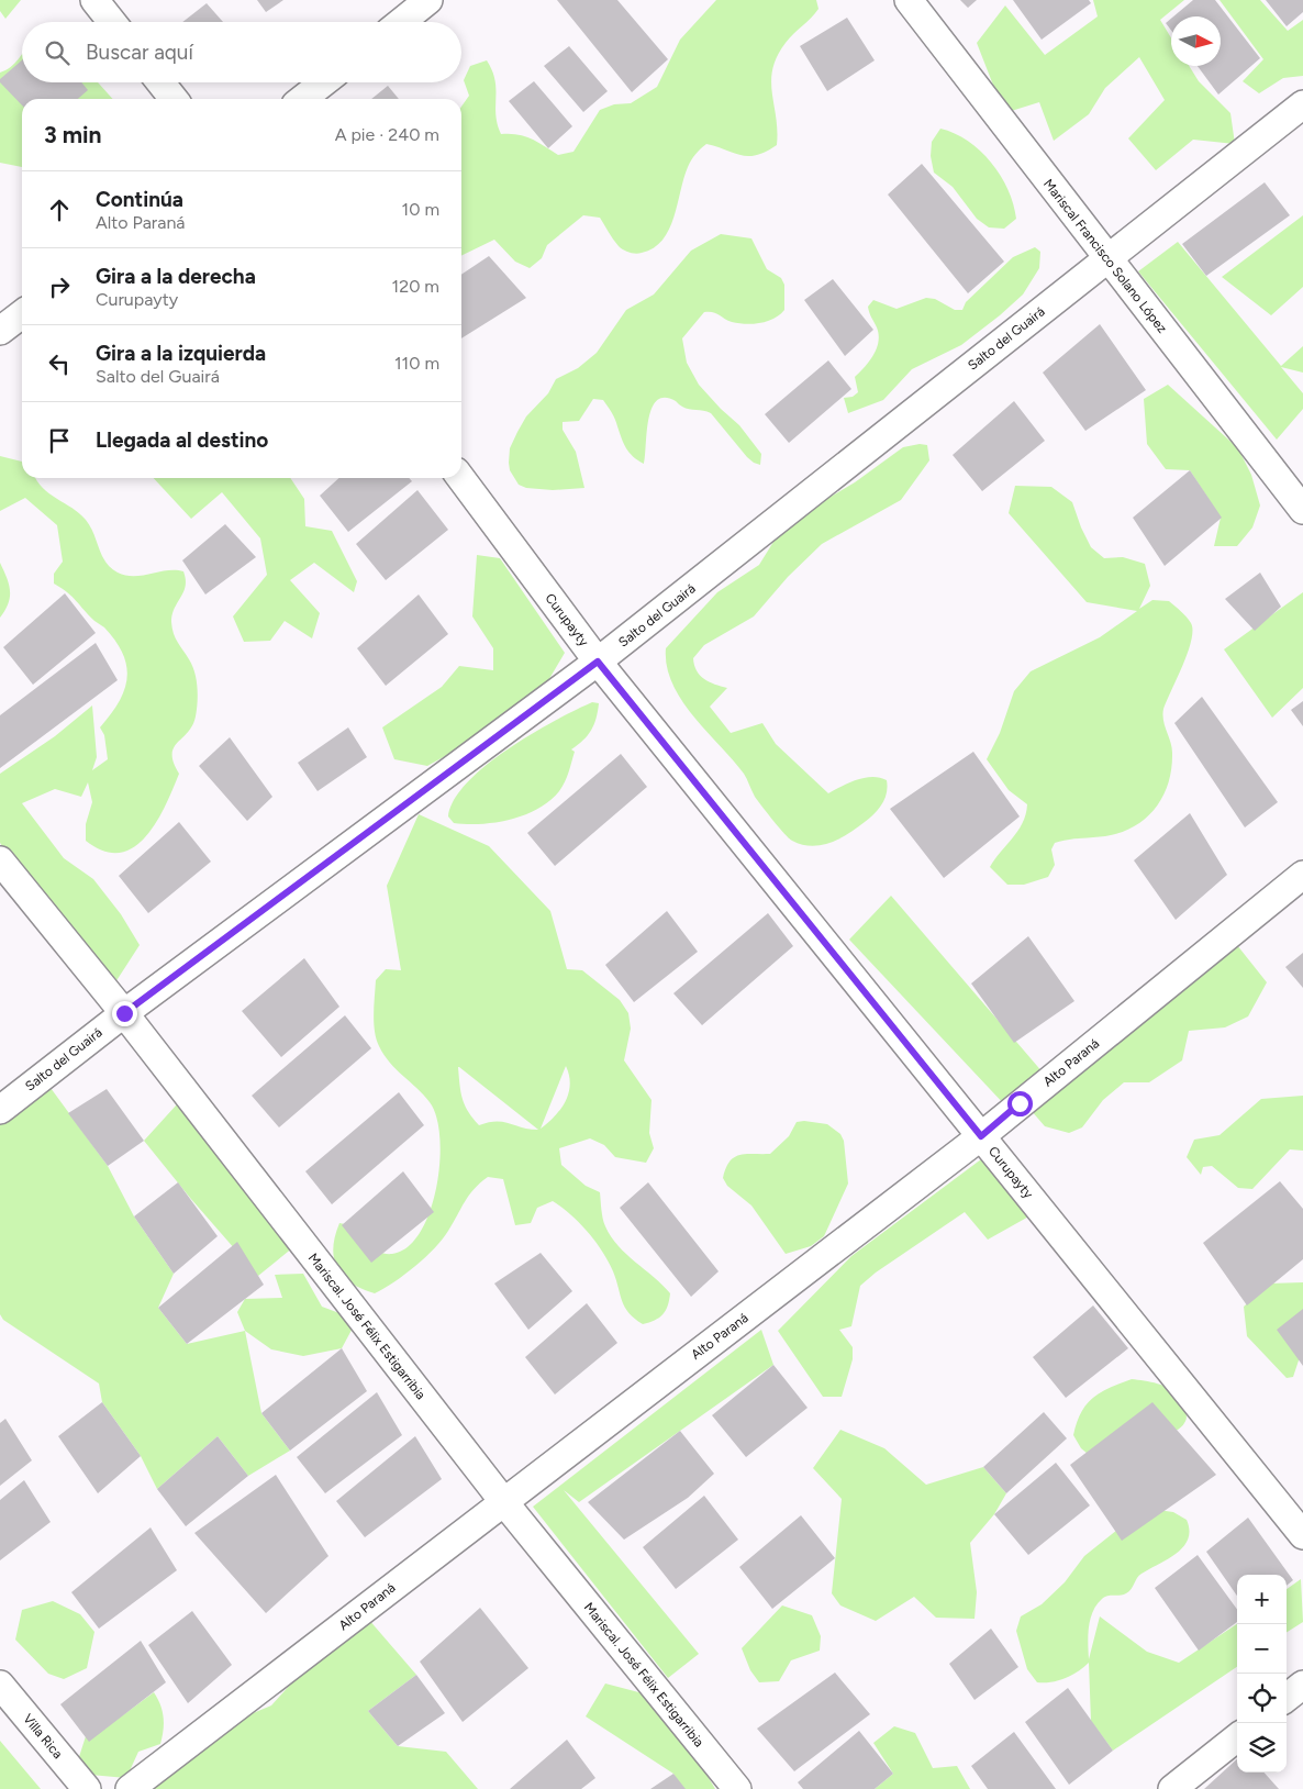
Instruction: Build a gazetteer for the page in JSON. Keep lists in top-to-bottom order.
{
  "streets": {
    "street": [
      "Mariscal Francisco Solano López",
      "Salto del Guairá",
      "Curupayty",
      "Alto Paraná",
      "Mariscal. José Félix Estigarribia",
      "Villa Rica"
    ]
  },
  "crossings": [
    ["Mariscal Francisco Solano López", "Salto del Guairá"],
    ["Salto del Guairá", "Curupayty"],
    ["Salto del Guairá", "Mariscal. José Félix Estigarribia"],
    ["Curupayty", "Alto Paraná"],
    ["Alto Paraná", "Mariscal. José Félix Estigarribia"]
  ],
  "north": "right",
  "page": {
    "search": "Buscar aquí",
    "heading": ["3 min", "A pie · 240 m"],
    "list": [
      ["Continúa", "Alto Paraná", "10 m"],
      ["Gira a la derecha", "Curupayty", "120 m"],
      ["Gira a la izquierda", "Salto del Guairá", "110 m"],
      "Llegada al destino"
    ],
    "map_buttons": ["+", "−"]
  }
}
